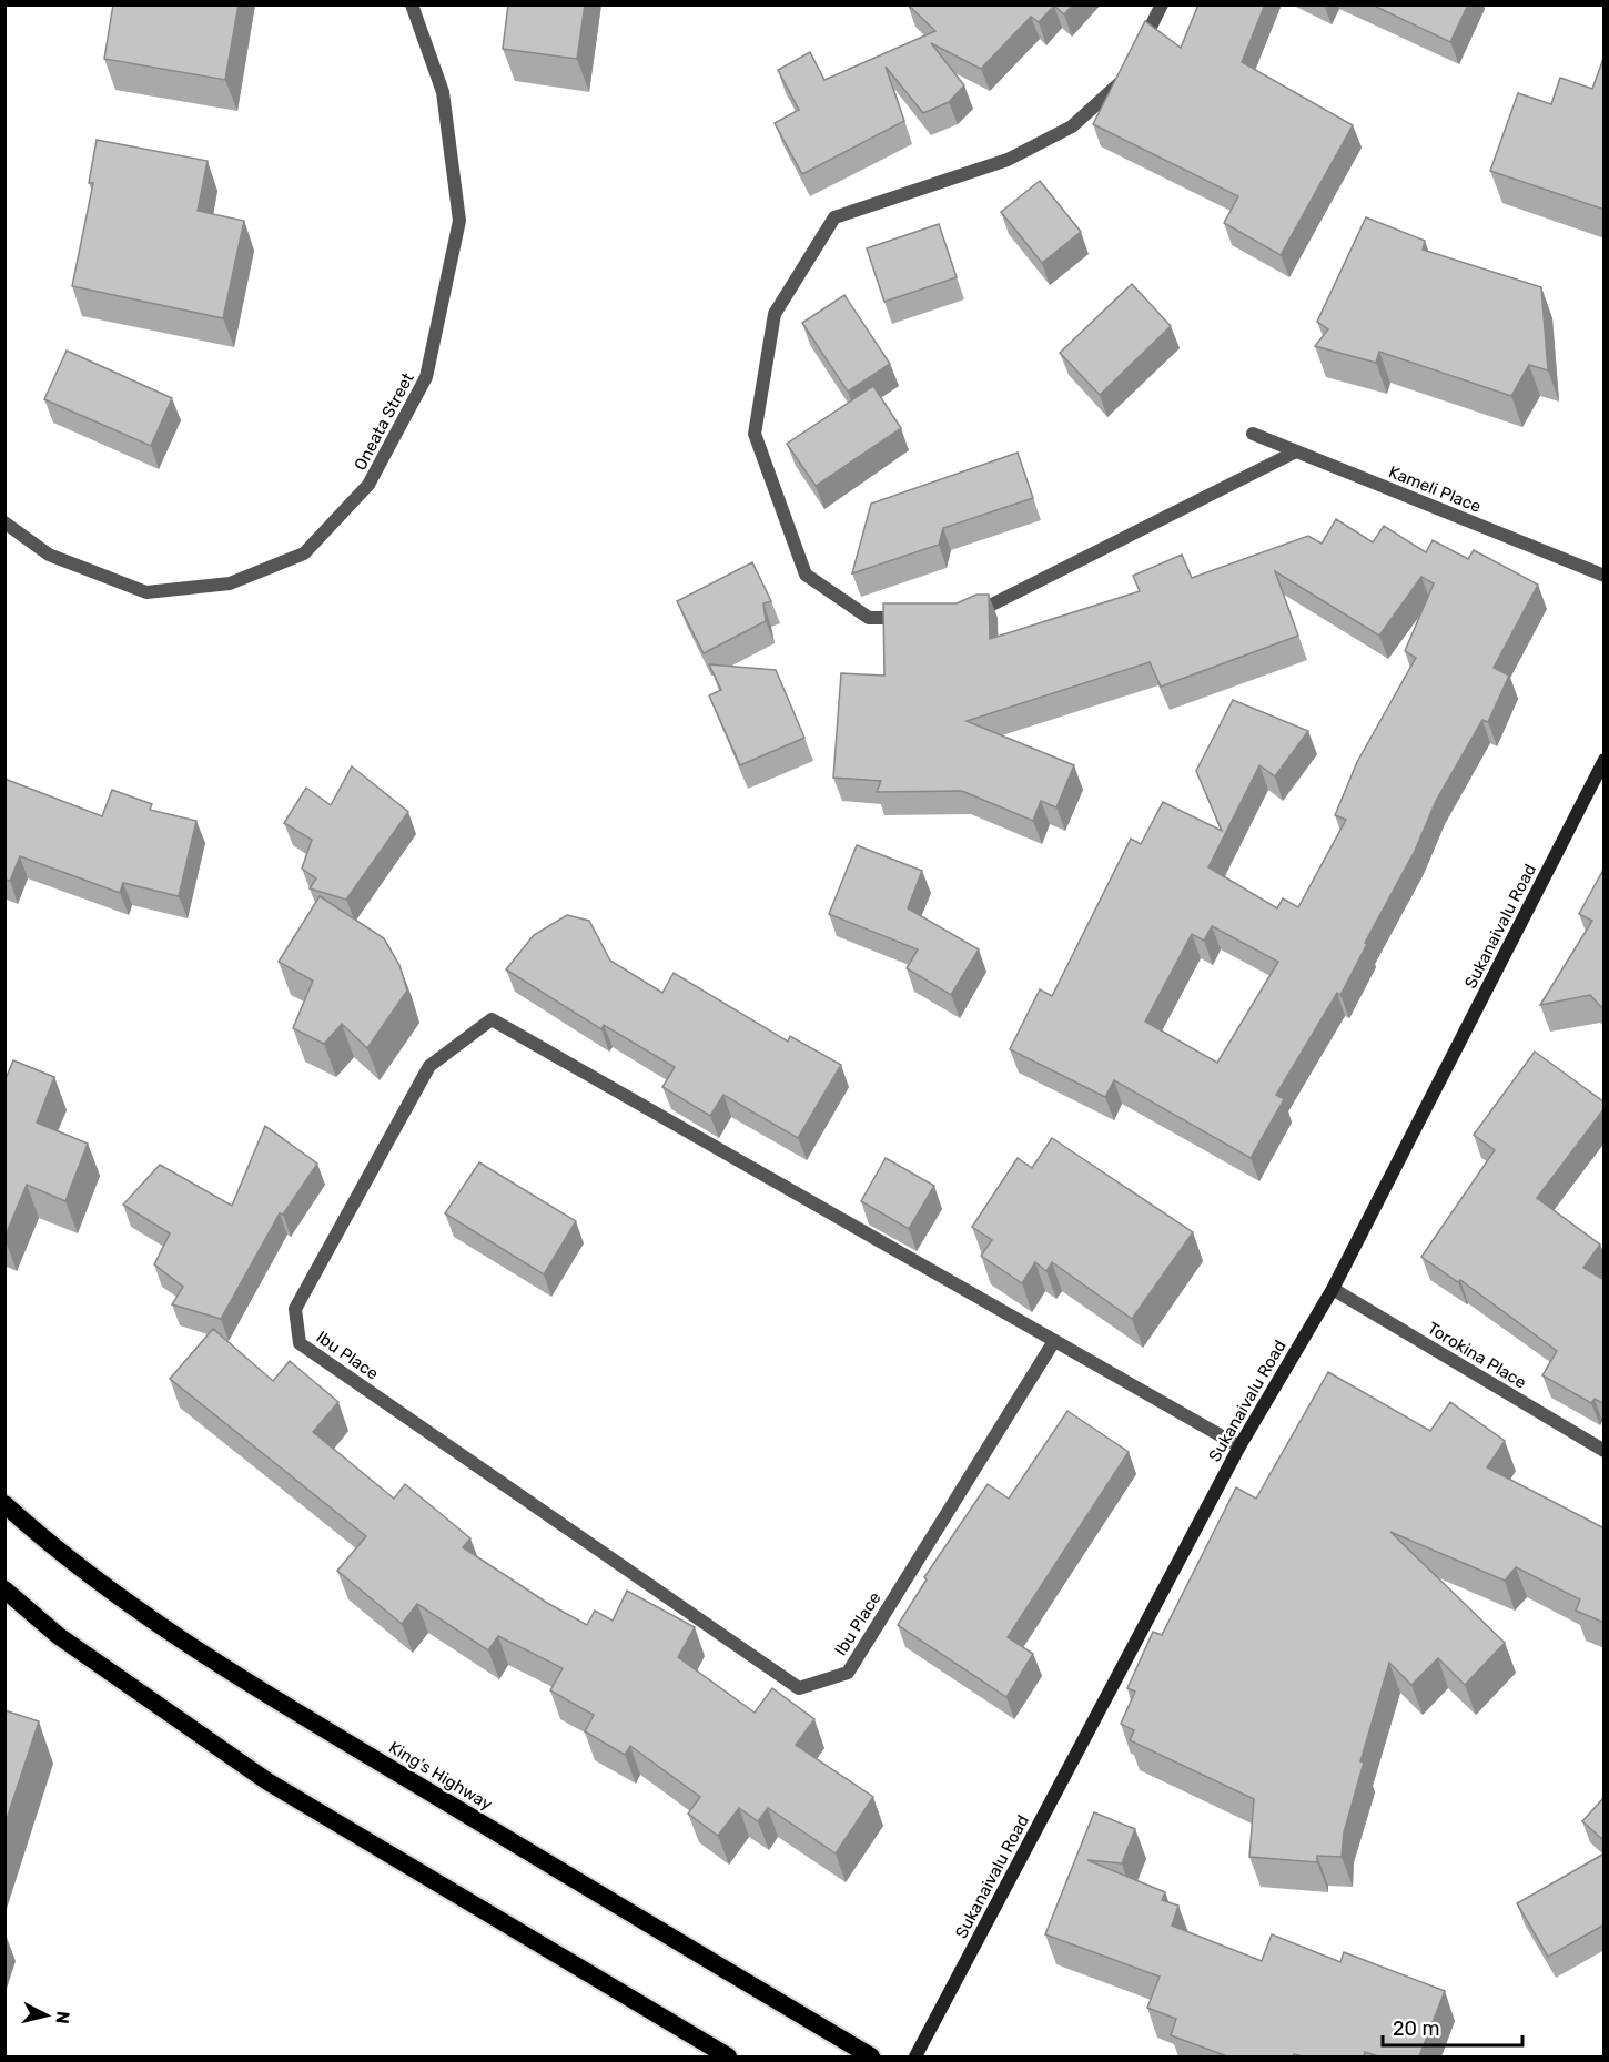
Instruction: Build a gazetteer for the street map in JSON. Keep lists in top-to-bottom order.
{
  "streets": {
    "highway": ["King's Highway"],
    "main road": ["Sukanaivalu Road"],
    "street": [
      "Oneata Street",
      "Kameli Place",
      "Ibu Place",
      "Torokina Place"
    ]
  },
  "crossings": [
    ["Sukanaivalu Road", "Ibu Place"],
    ["Sukanaivalu Road", "Torokina Place"]
  ],
  "scale_bar": "20 m",
  "north": "right"
}
